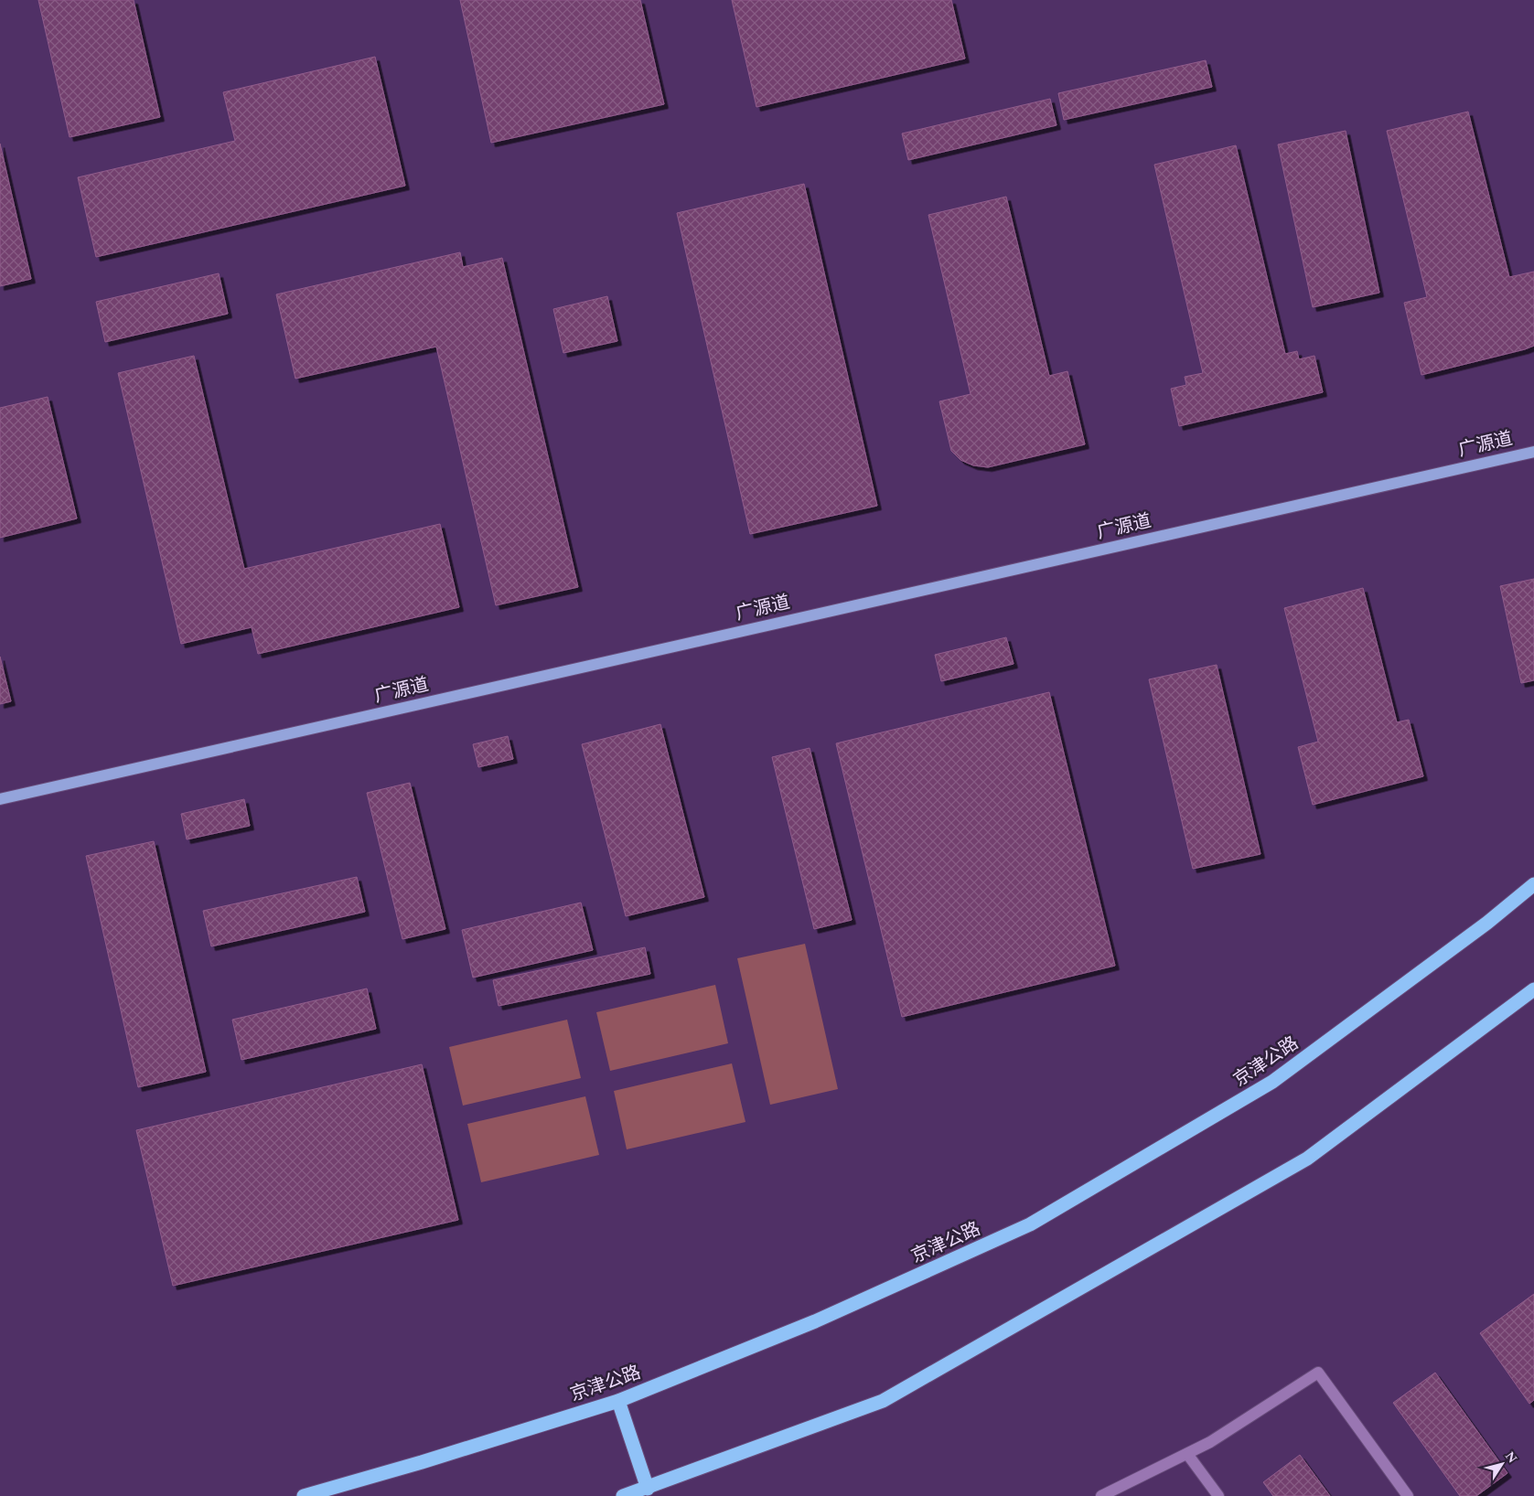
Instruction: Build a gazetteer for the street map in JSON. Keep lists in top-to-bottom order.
{
  "streets": {
    "highway": ["京津公路"],
    "main road": ["广源道"]
  },
  "north": "top right"
}
